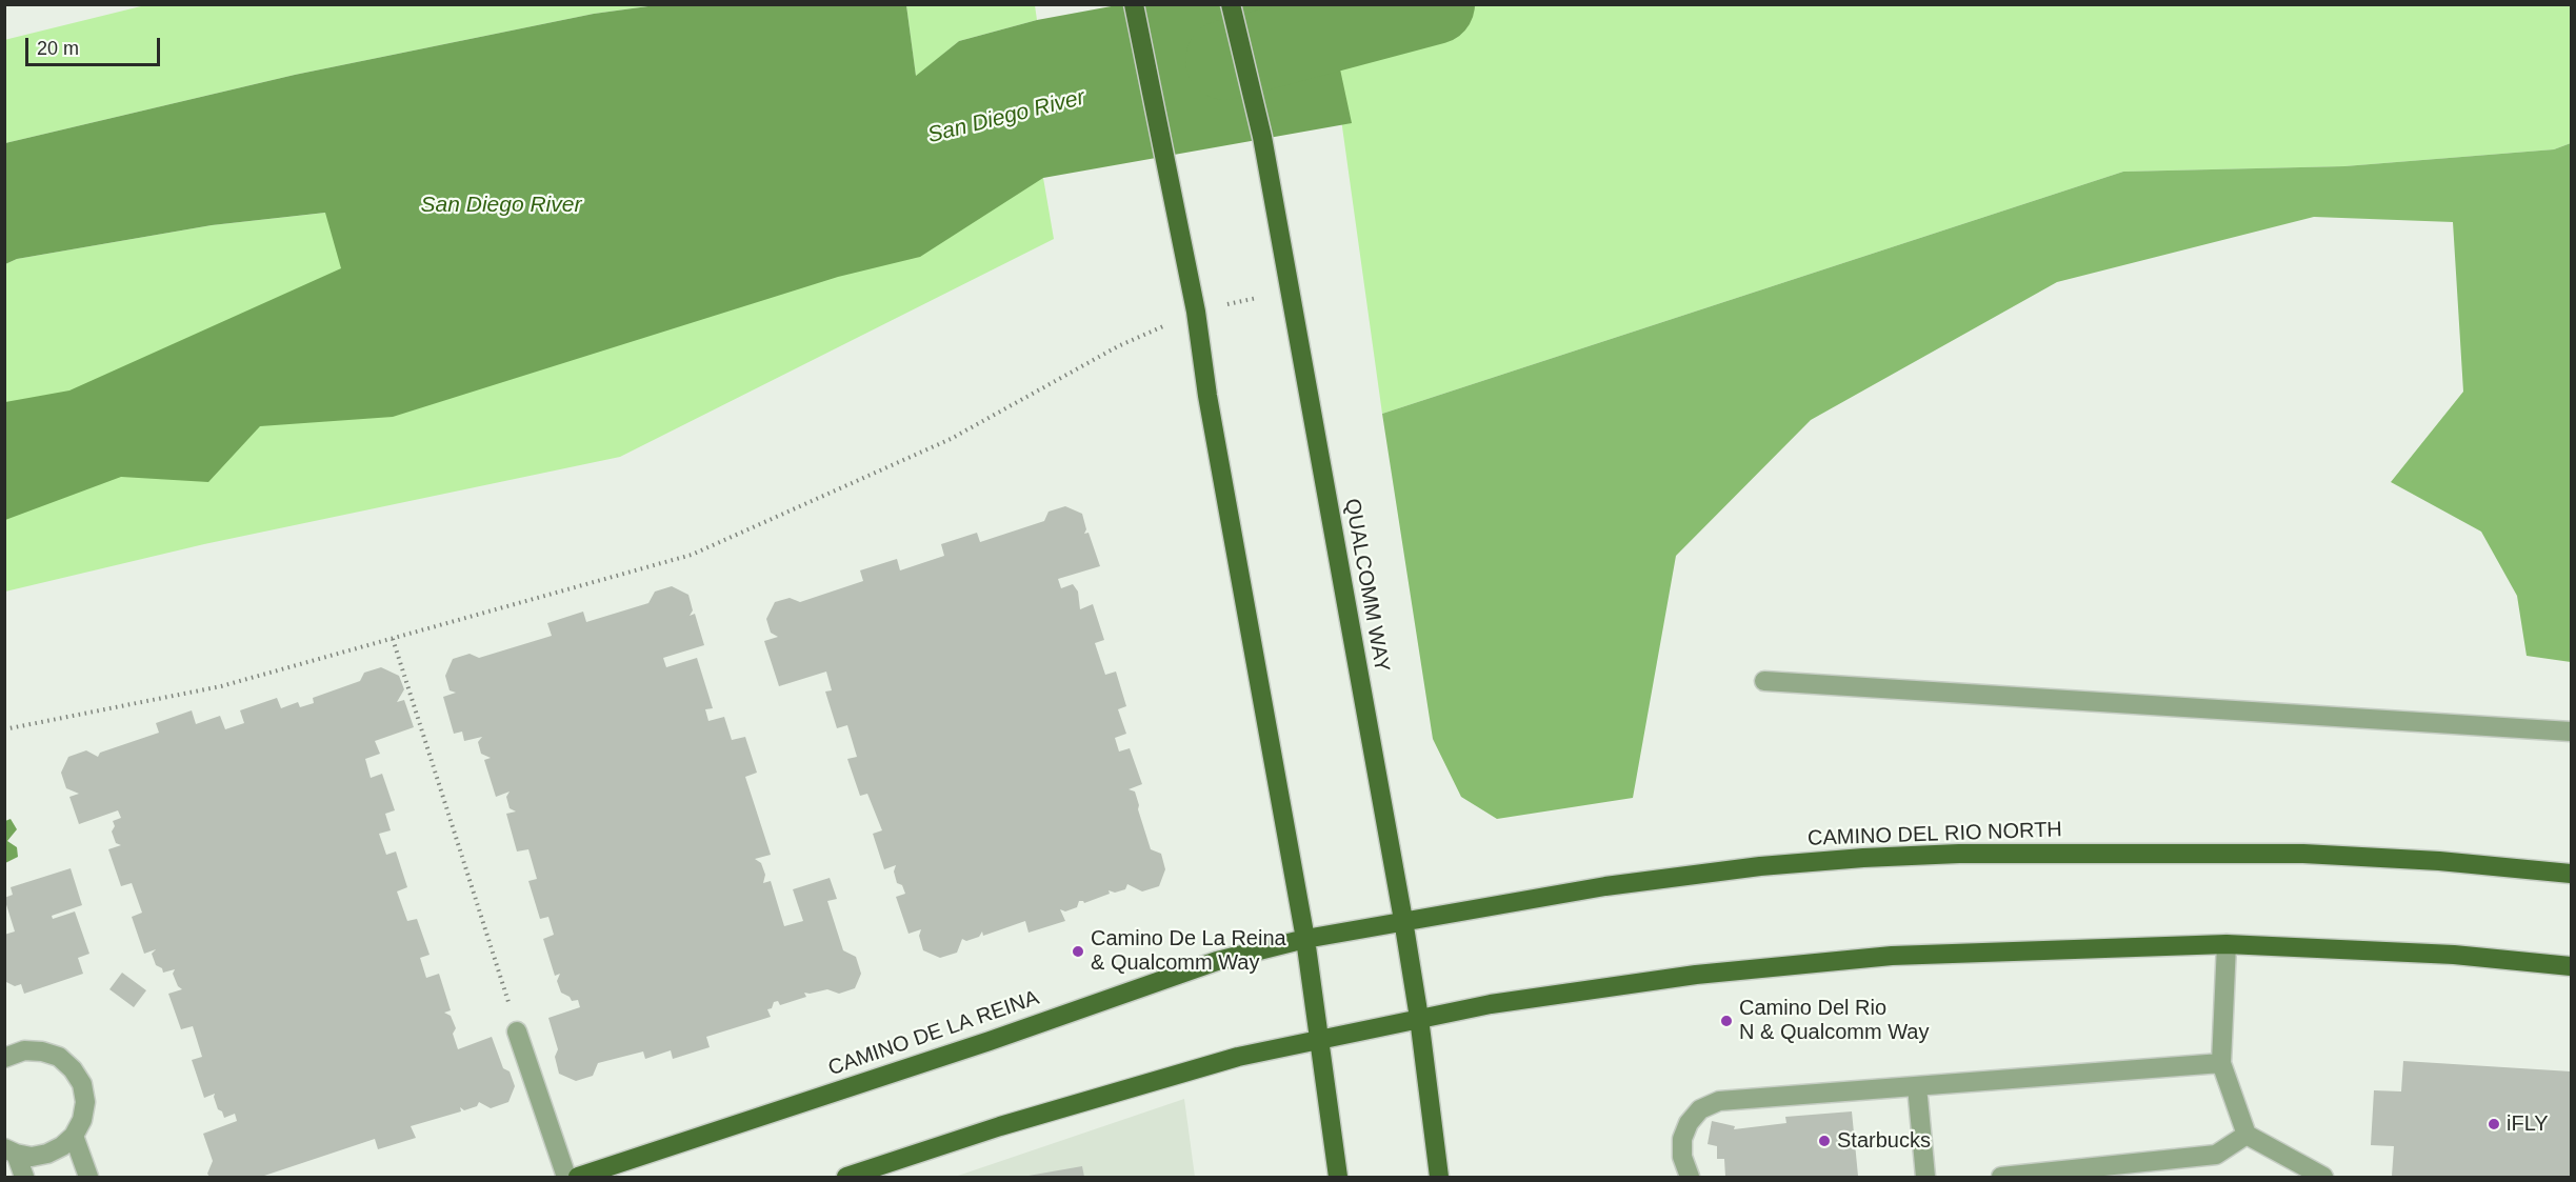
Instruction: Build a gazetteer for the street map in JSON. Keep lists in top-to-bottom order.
{
  "streets": {
    "main road": ["QUALCOMM WAY", "CAMINO DEL RIO NORTH", "CAMINO DE LA REINA"]
  },
  "crossings": [
    ["QUALCOMM WAY", "CAMINO DEL RIO NORTH"],
    ["CAMINO DEL RIO NORTH", "CAMINO DE LA REINA"]
  ],
  "water": ["San Diego River"],
  "places": [
    "Camino De La Reina & Qualcomm Way",
    "Camino Del Rio N & Qualcomm Way",
    "iFLY",
    "Starbucks"
  ],
  "scale_bar": "20 m"
}
